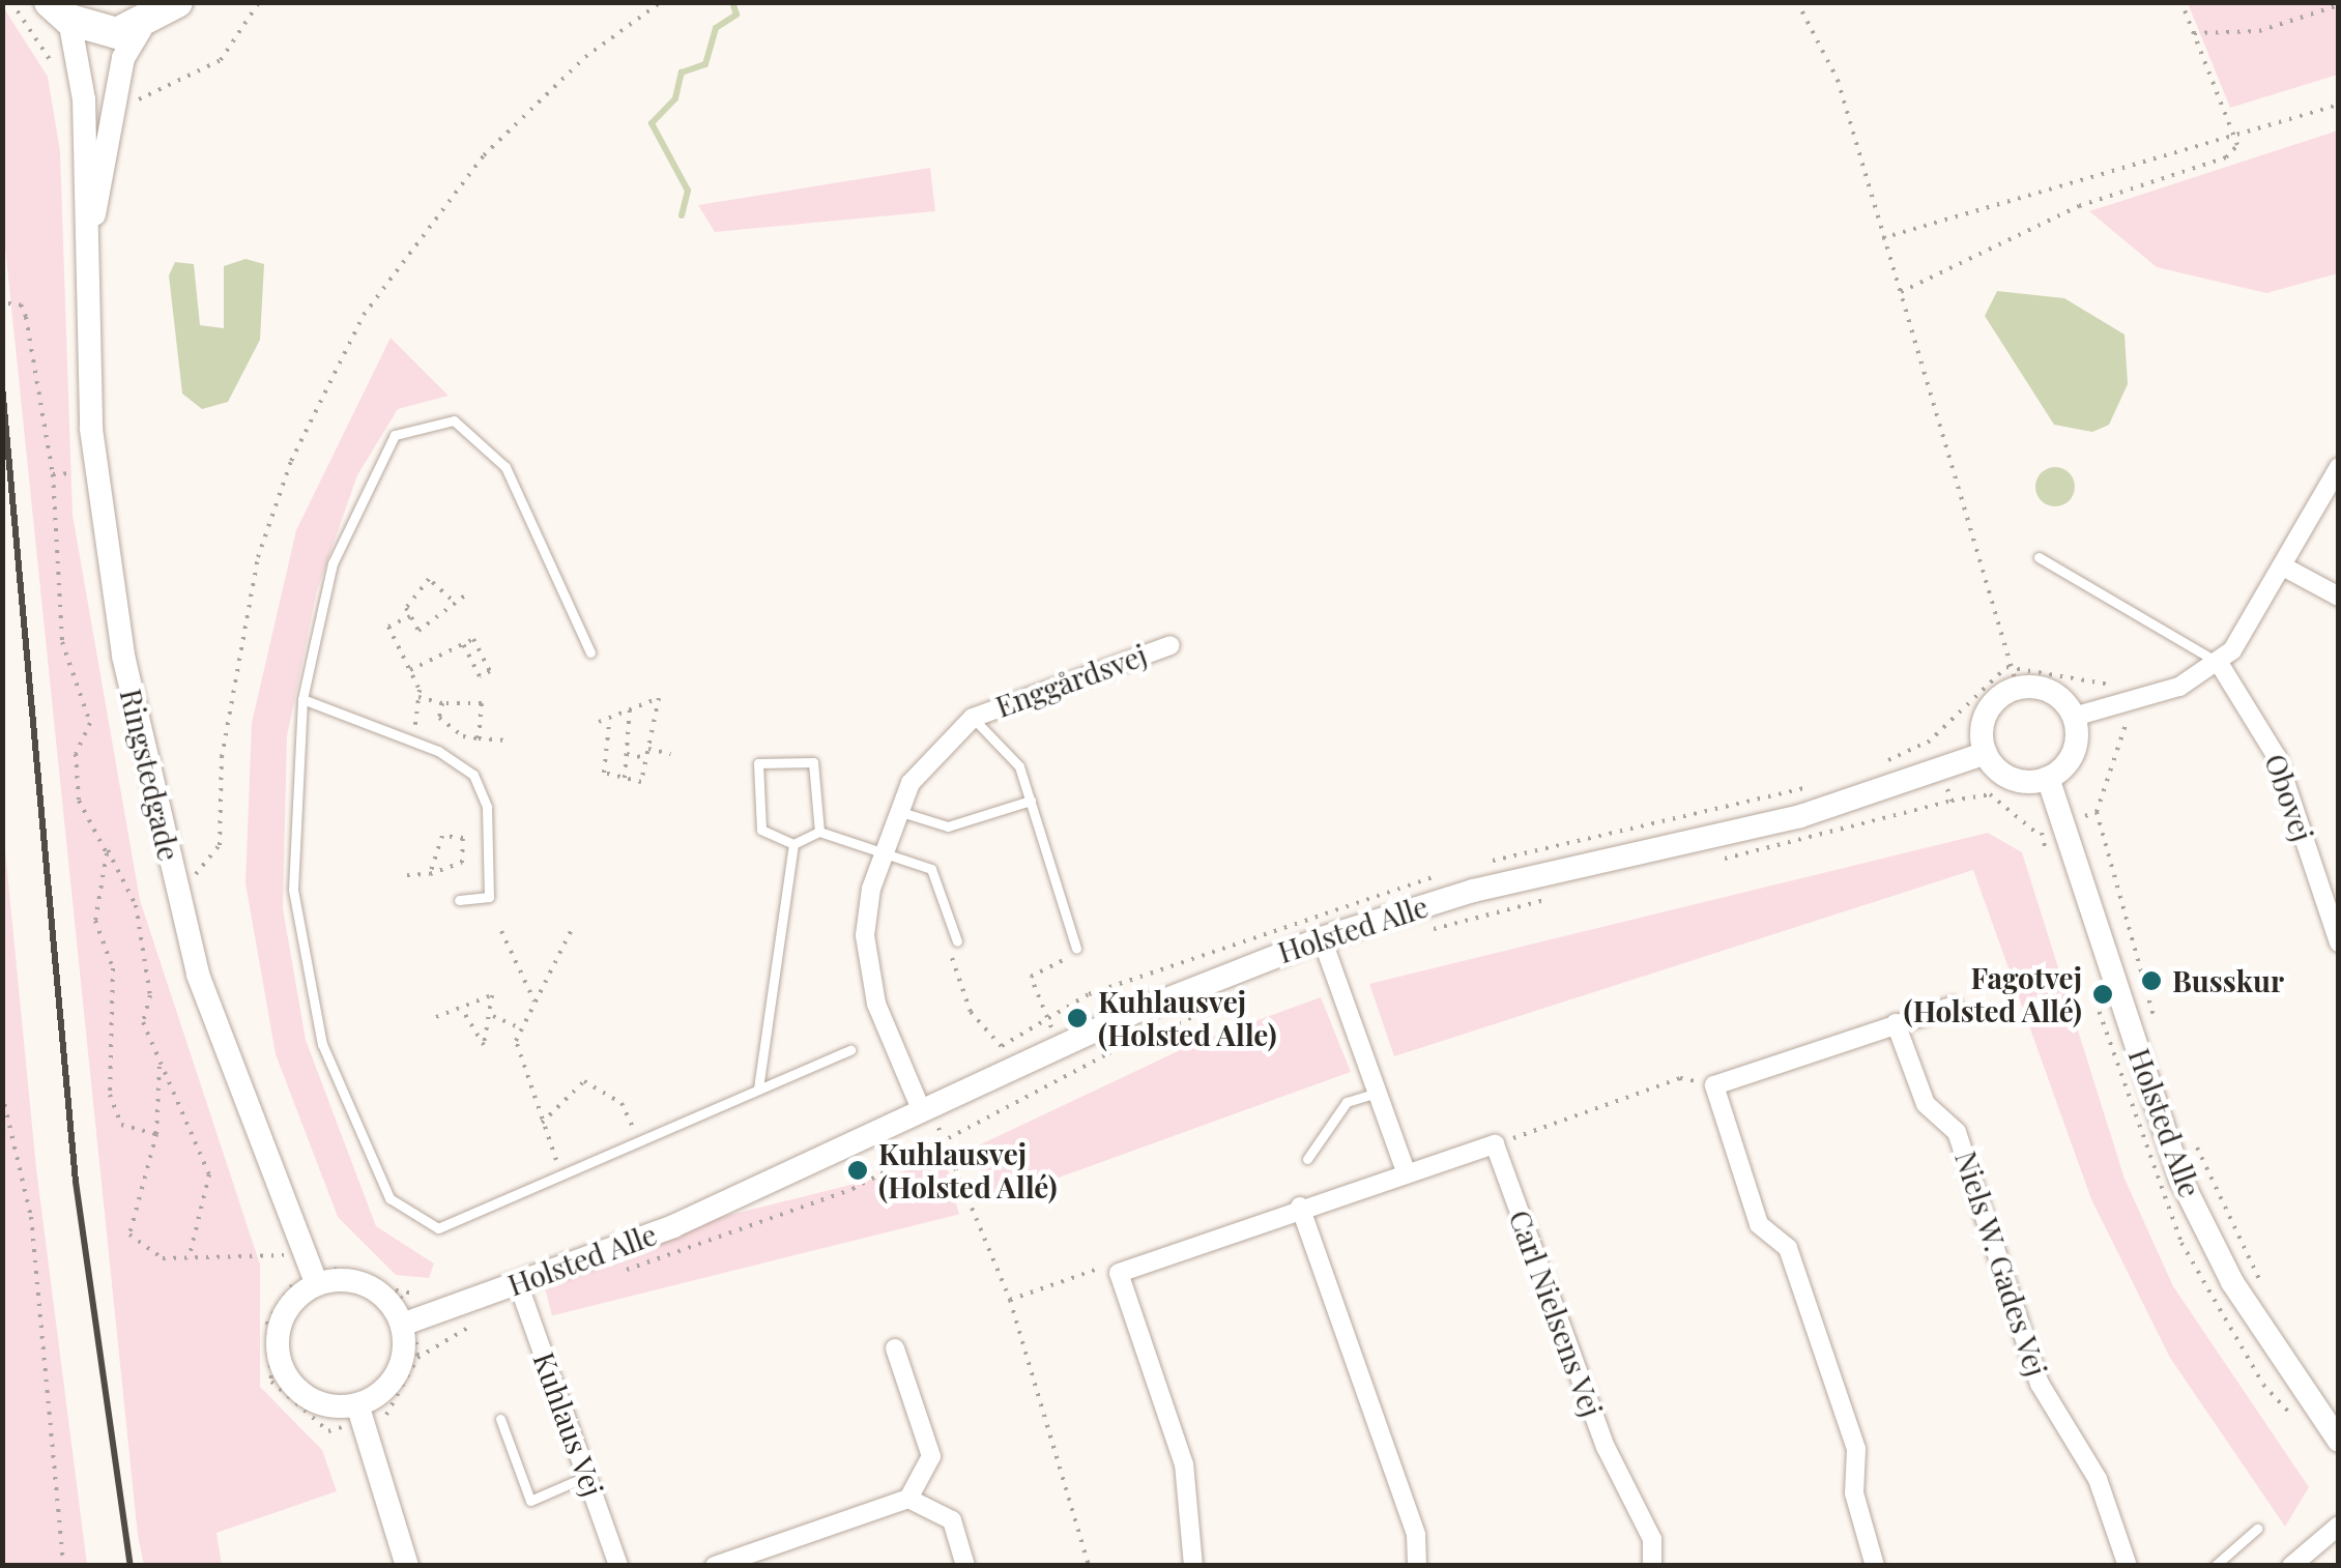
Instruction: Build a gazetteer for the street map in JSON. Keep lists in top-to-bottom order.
{
  "streets": {
    "street": [
      "Enggårdsvej",
      "Ringstedgade",
      "Obovej",
      "Holsted Alle",
      "Niels W. Gades Vej",
      "Carl Nielsens Vej",
      "Kuhlaus Vej"
    ]
  },
  "crossings": [
    ["Enggårdsvej", "Holsted Alle"],
    ["Ringstedgade", "Holsted Alle"],
    ["Holsted Alle", "Kuhlaus Vej"]
  ],
  "places": [
    "Busskur",
    "Fagotvej (Holsted Allé)",
    "Kuhlausvej (Holsted Alle)",
    "Kuhlausvej (Holsted Allé)"
  ]
}
